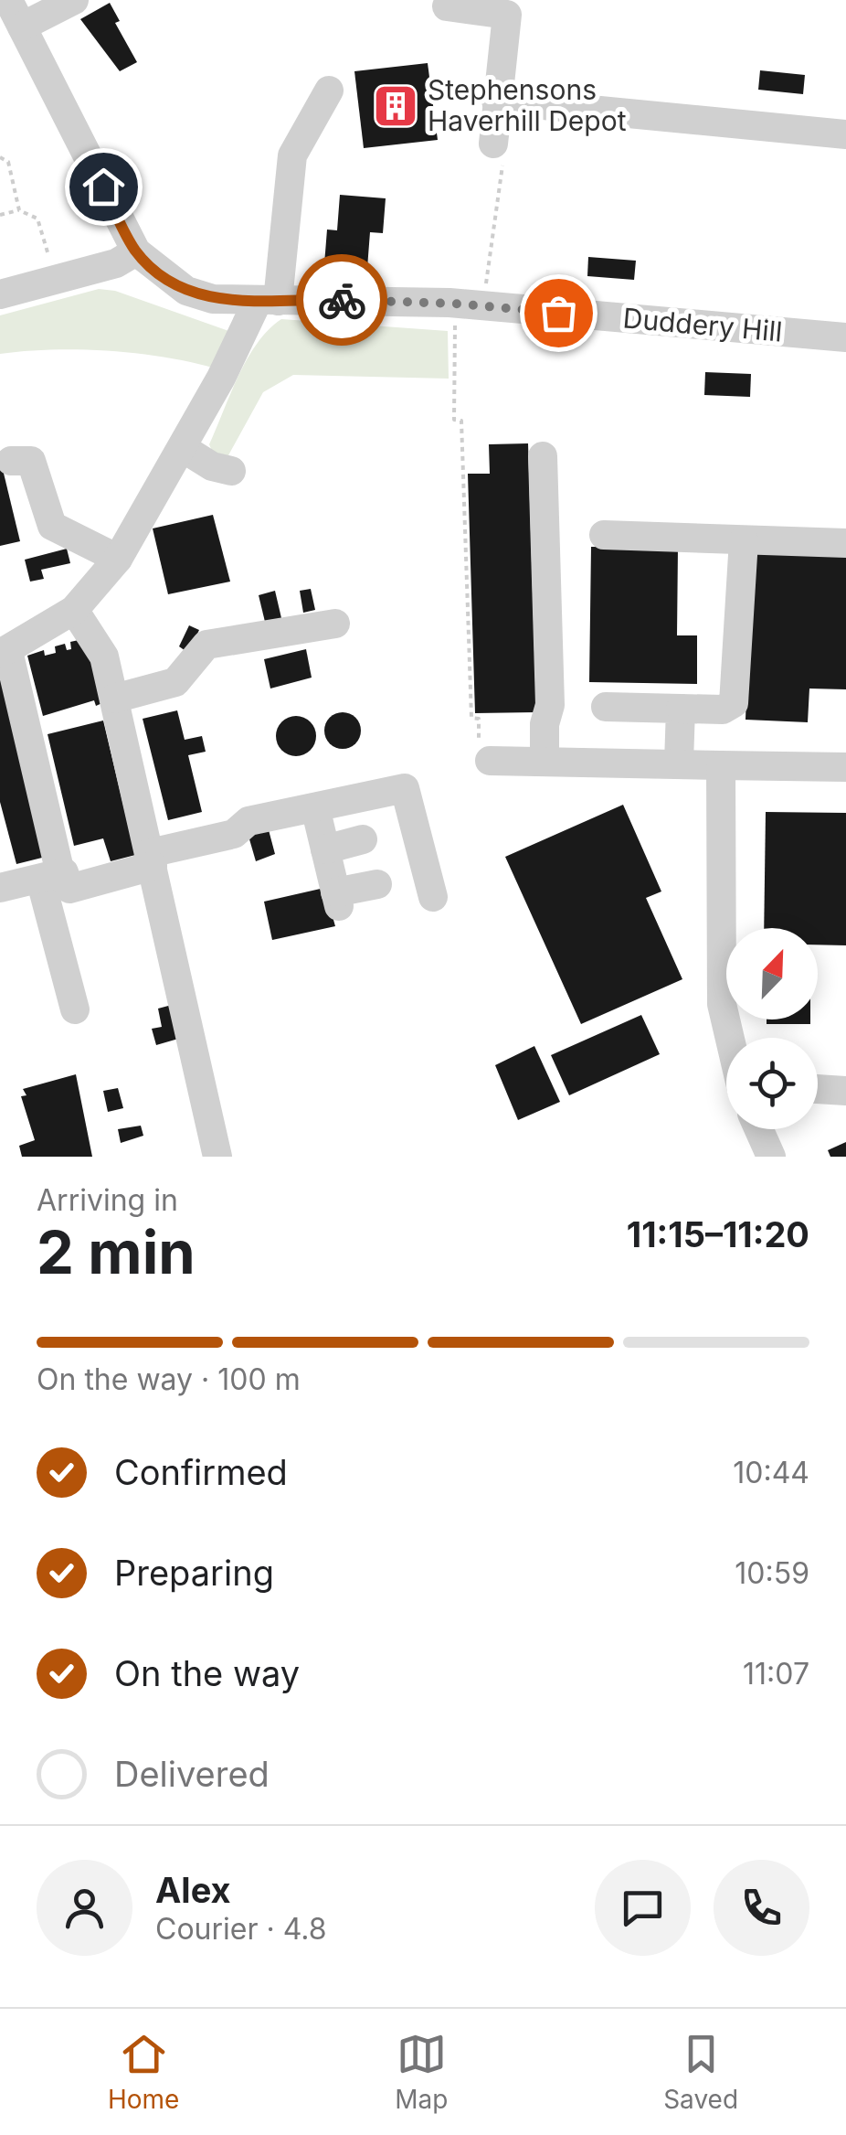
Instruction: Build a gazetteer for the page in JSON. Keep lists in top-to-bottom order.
{
  "streets": {
    "street": ["Duddery Hill"]
  },
  "places": {
    "building": ["Stephensons Haverhill Depot"]
  },
  "north": "top right",
  "page": {
    "heading": ["2 min", "Arriving in", "11:15–11:20"],
    "panel": ["Alex", "Courier · 4.8"],
    "bar": "On the way · 100 m",
    "list": [
      ["Confirmed", "10:44"],
      ["Preparing", "10:59"],
      ["On the way", "11:07"],
      "Delivered"
    ],
    "tabs": ["Home", "Map", "Saved"]
  }
}
